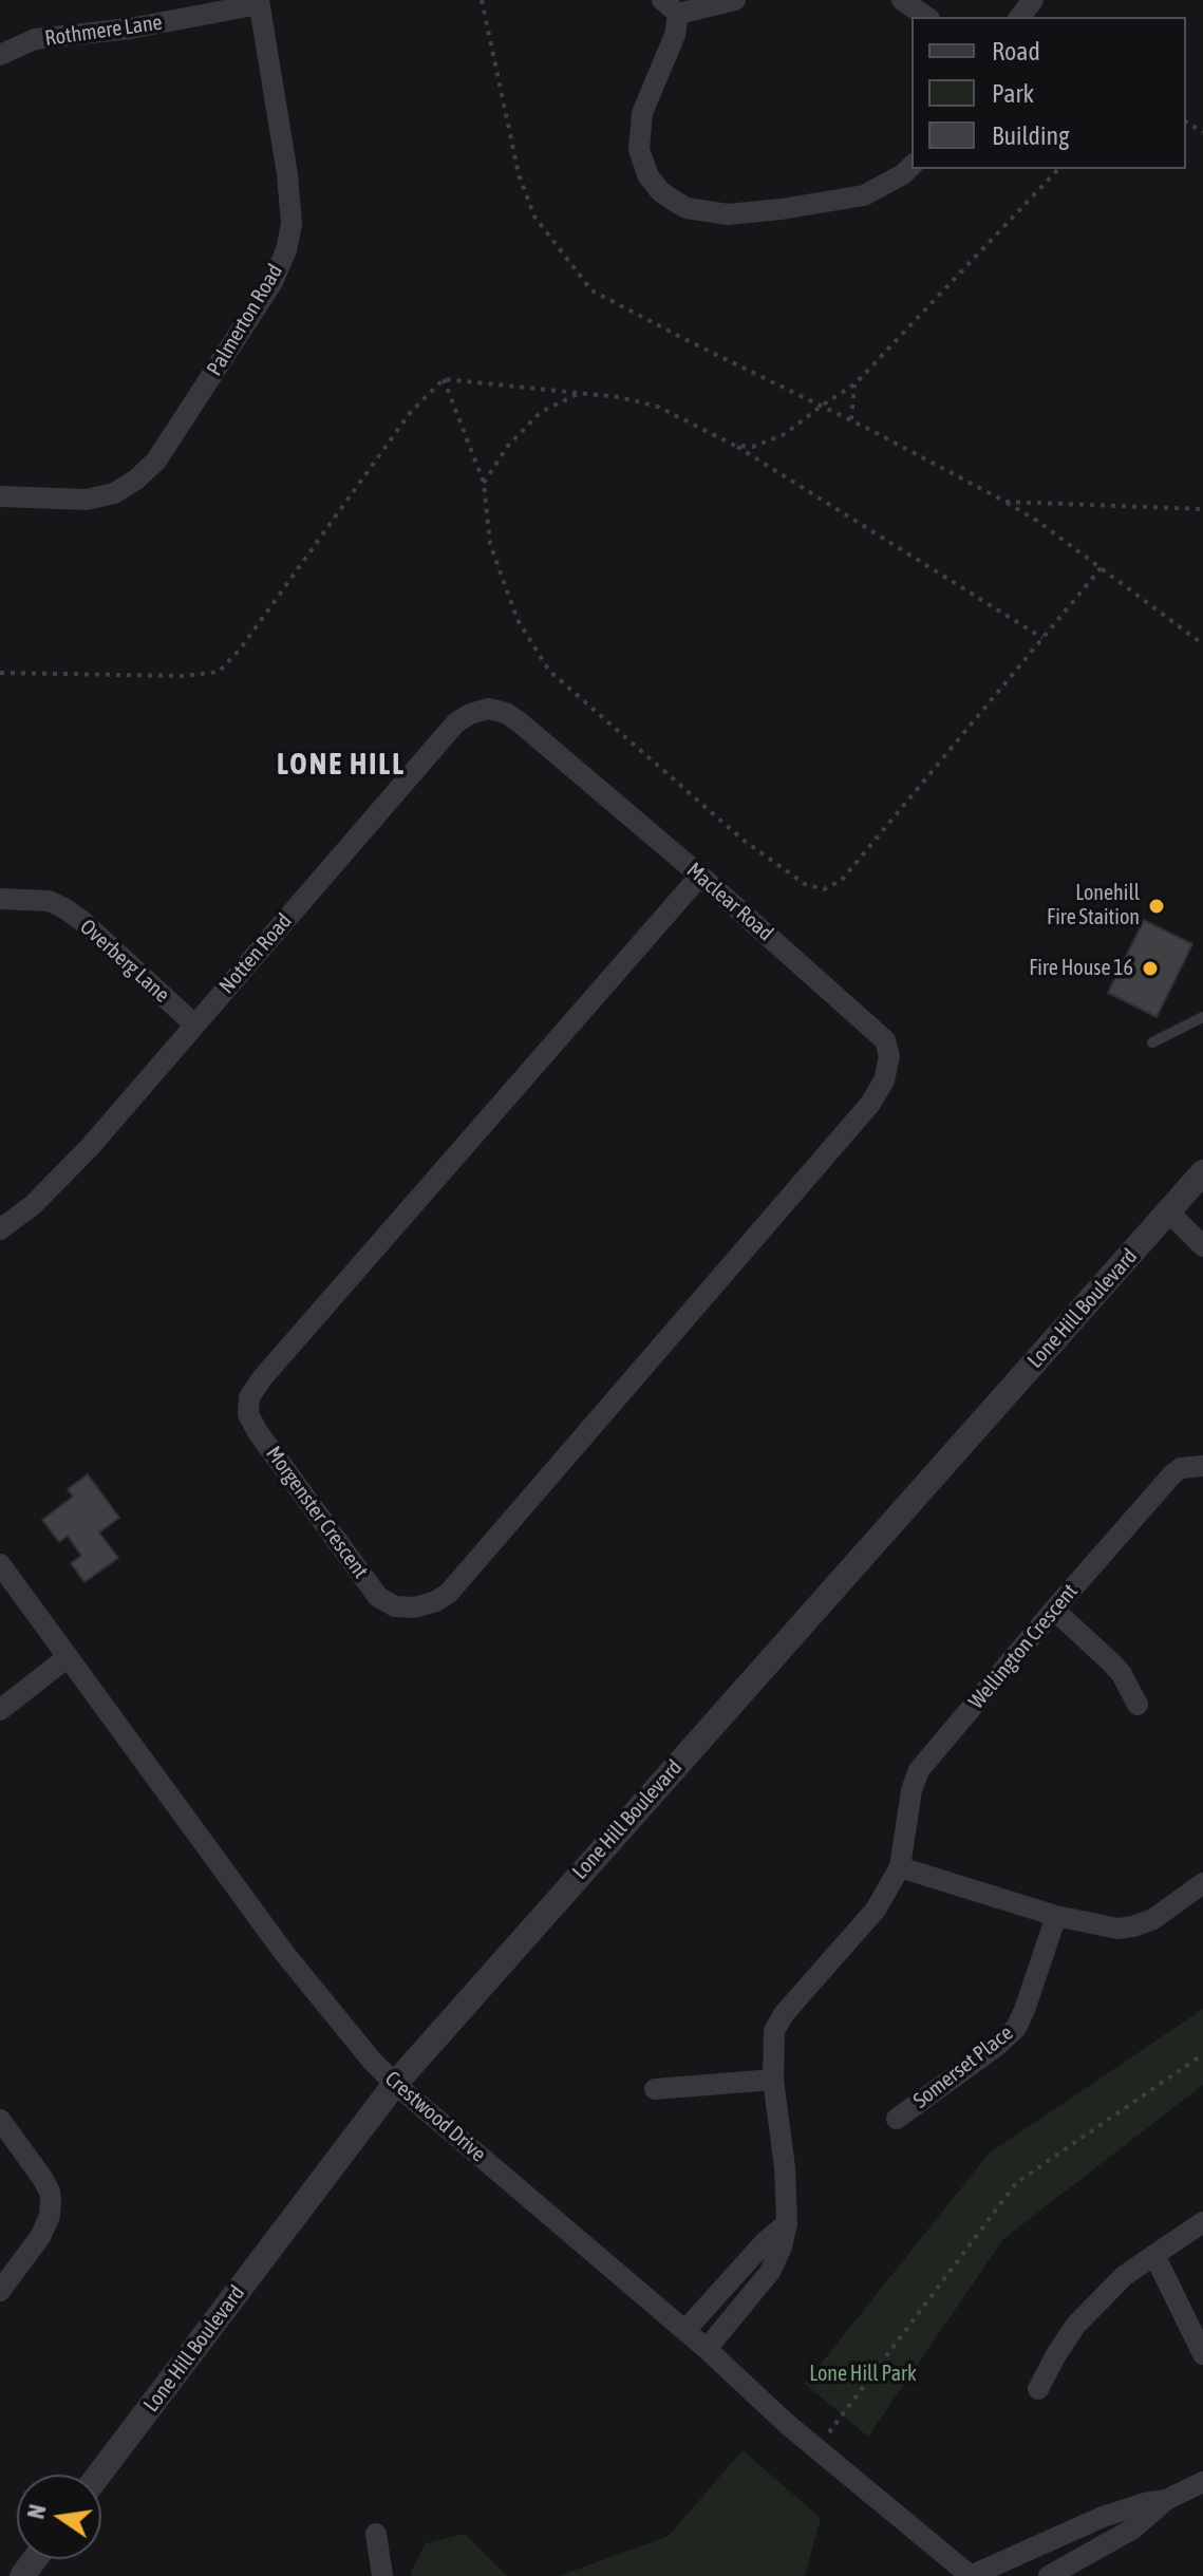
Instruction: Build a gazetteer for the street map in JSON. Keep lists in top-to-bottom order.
{
  "streets": {
    "street": [
      "Rothmere Lane",
      "Palmerton Road",
      "Maclear Road",
      "Notten Road",
      "Overberg Lane",
      "Lone Hill Boulevard",
      "Morgenster Crescent",
      "Wellington Crescent",
      "Somerset Place",
      "Crestwood Drive"
    ]
  },
  "crossings": [
    ["Rothmere Lane", "Palmerton Road"],
    ["Maclear Road", "Notten Road"],
    ["Maclear Road", "Morgenster Crescent"],
    ["Notten Road", "Overberg Lane"],
    ["Lone Hill Boulevard", "Crestwood Drive"],
    ["Wellington Crescent", "Crestwood Drive"]
  ],
  "districts": ["LONE HILL"],
  "parks": ["Lone Hill Park"],
  "places": ["Lonehill Fire Staition", "Fire House 16"],
  "legend": ["Road", "Park", "Building"],
  "north": "left"
}
